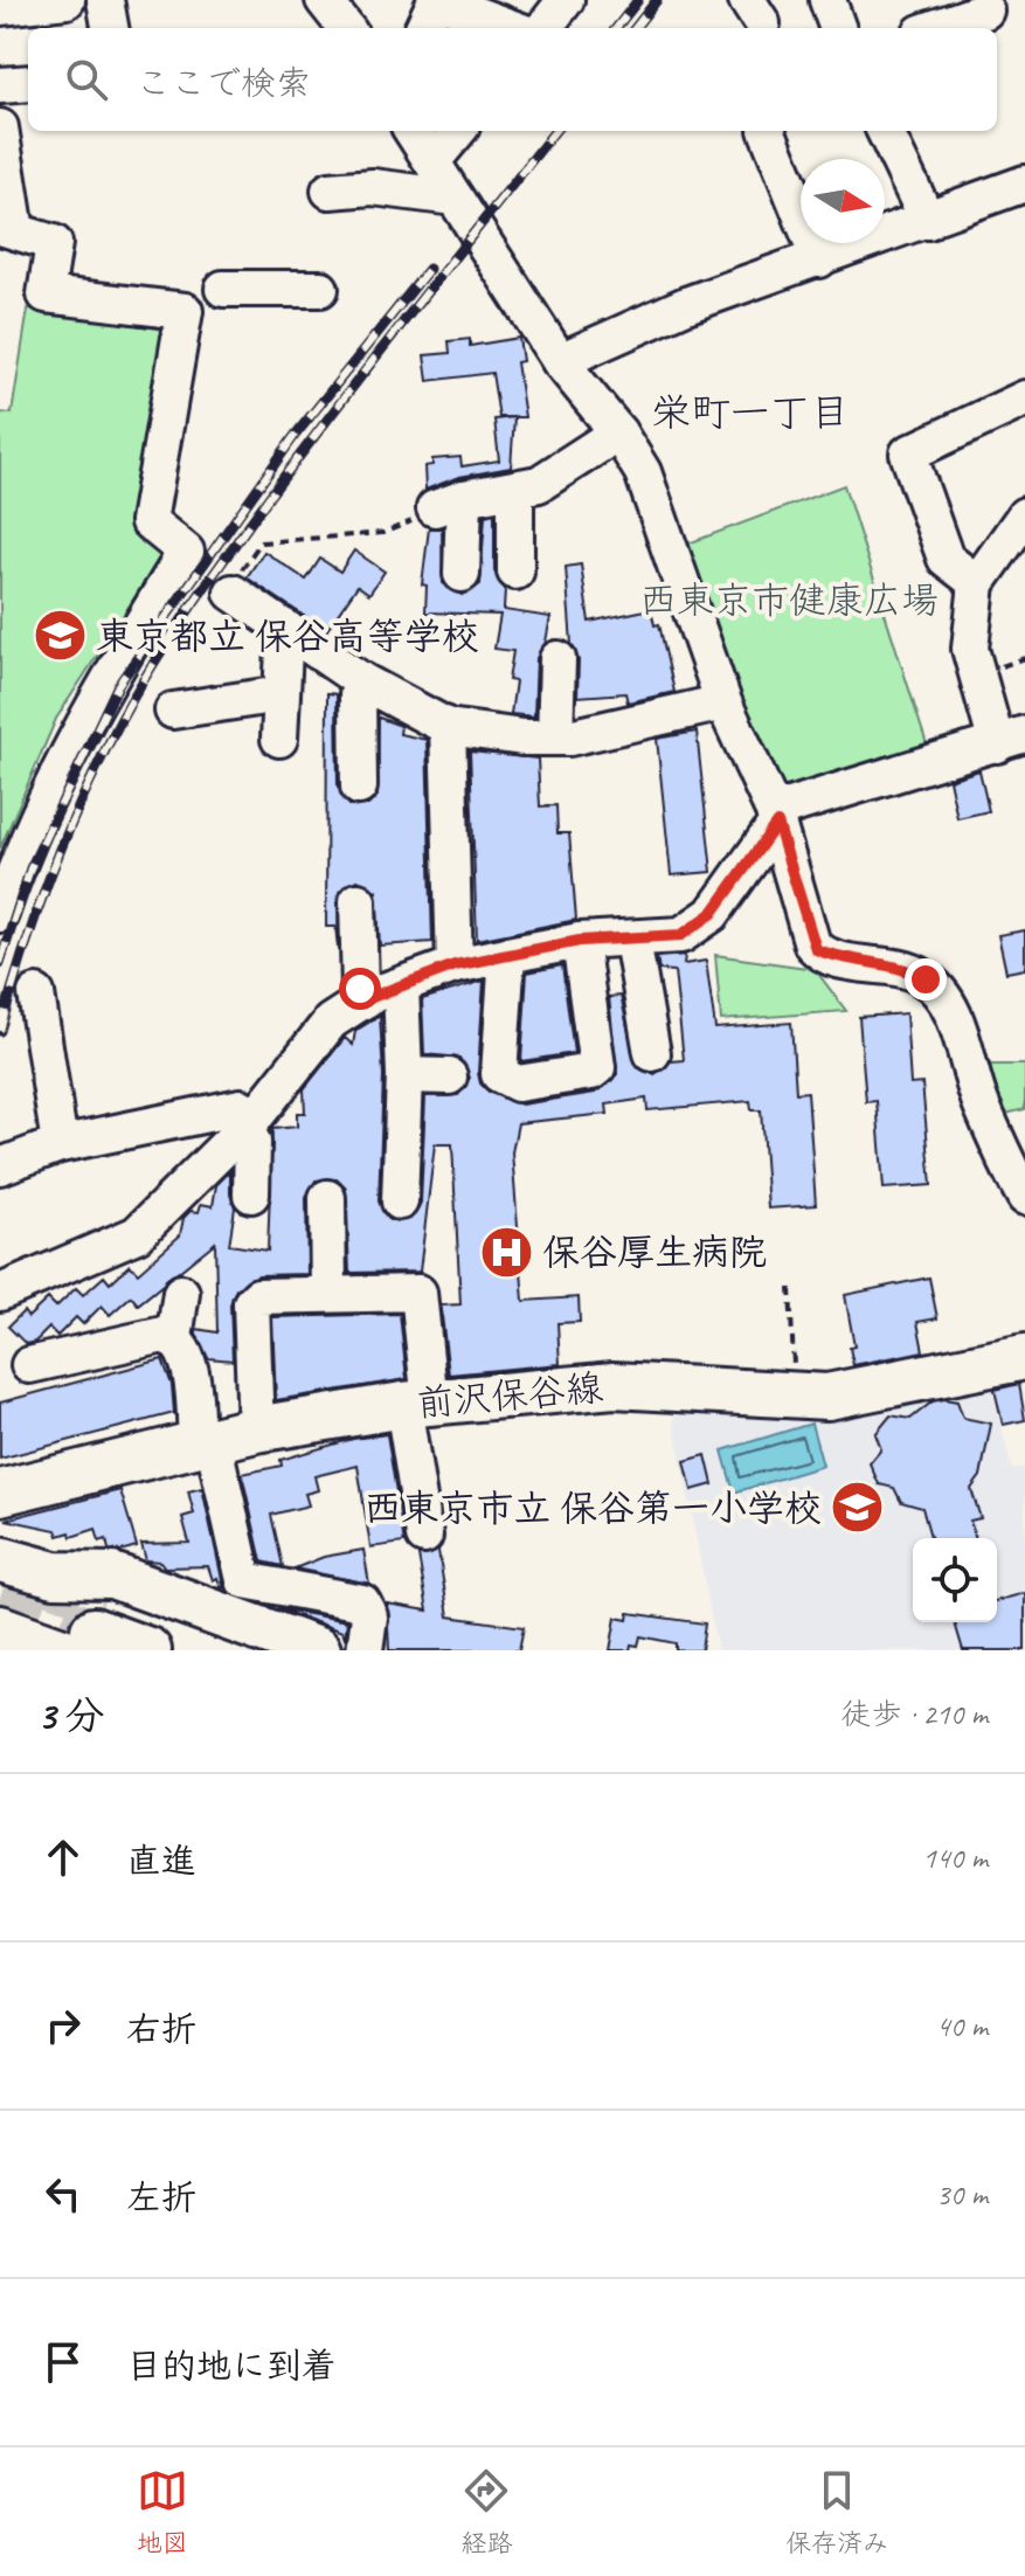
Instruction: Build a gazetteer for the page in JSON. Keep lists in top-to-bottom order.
{
  "streets": {
    "main road": ["前沢保谷線"]
  },
  "districts": ["栄町一丁目"],
  "parks": ["西東京市健康広場"],
  "places": {
    "school or university": ["東京都立 保谷高等学校", "西東京市立 保谷第一小学校"],
    "hospital": ["保谷厚生病院"]
  },
  "north": "right",
  "page": {
    "search": "ここで検索",
    "heading": ["3 分", "徒歩 · 210 m"],
    "list": [
      ["直進", "140 m"],
      ["右折", "40 m"],
      ["左折", "30 m"],
      "目的地に到着"
    ],
    "nav": ["地図", "経路", "保存済み"]
  }
}
